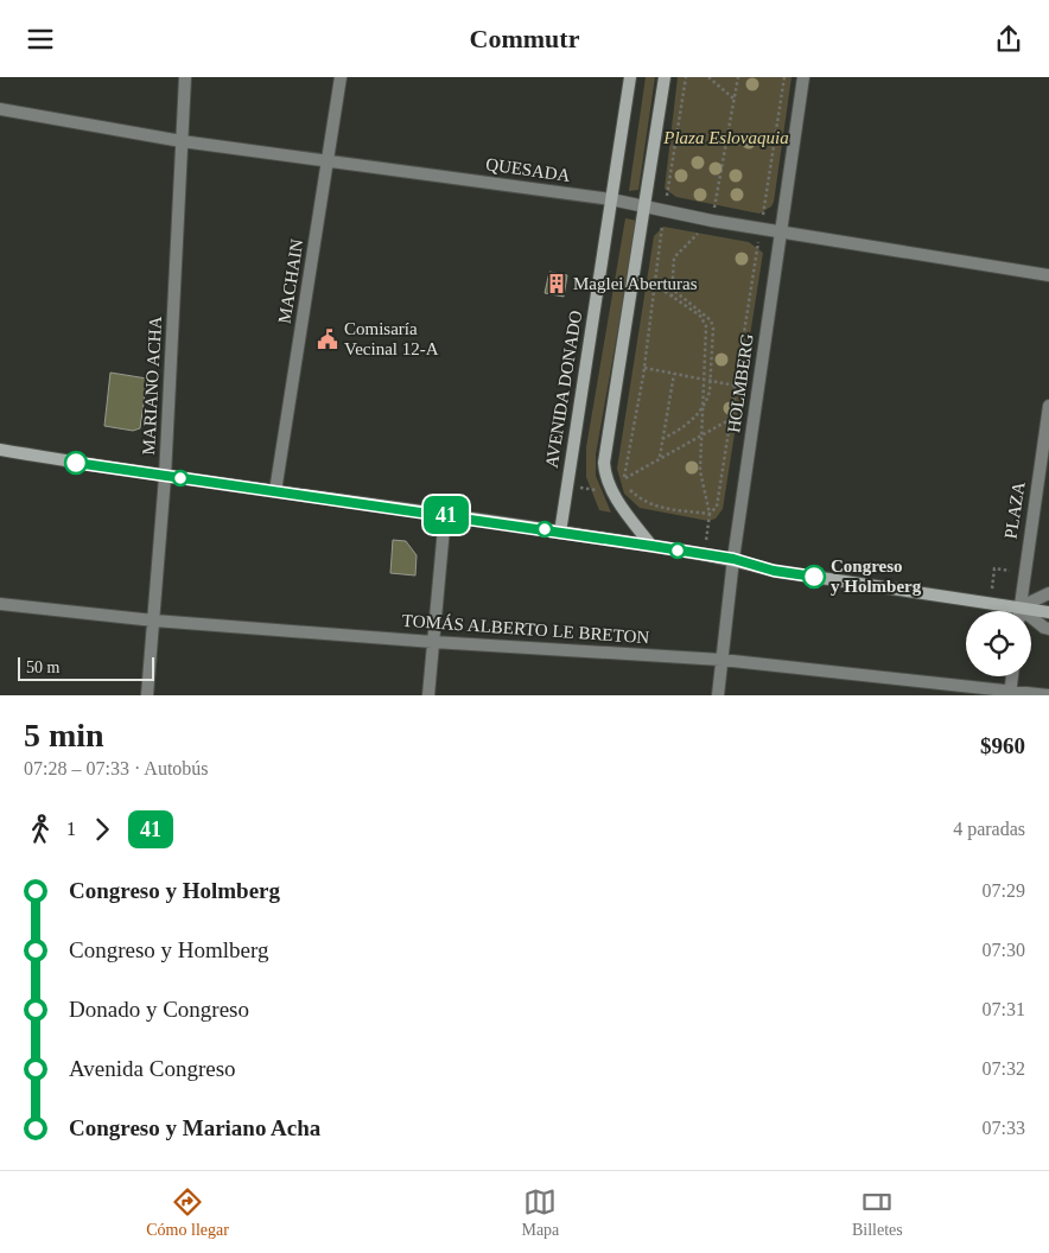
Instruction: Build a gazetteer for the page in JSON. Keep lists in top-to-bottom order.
{
  "streets": {
    "main road": ["AVENIDA DONADO"],
    "street": [
      "QUESADA",
      "MACHAIN",
      "HOLMBERG",
      "MARIANO ACHA",
      "PLAZA",
      "TOMÁS ALBERTO LE BRETON"
    ]
  },
  "crossings": [
    ["QUESADA", "MACHAIN"],
    ["QUESADA", "HOLMBERG"],
    ["QUESADA", "MARIANO ACHA"],
    ["QUESADA", "AVENIDA DONADO"],
    ["HOLMBERG", "TOMÁS ALBERTO LE BRETON"],
    ["MARIANO ACHA", "TOMÁS ALBERTO LE BRETON"]
  ],
  "parks": ["Plaza Eslovaquia"],
  "places": {
    "building": ["Maglei Aberturas"],
    "public building": ["Comisaría Vecinal 12-A"],
    "other": ["Congreso y Holmberg"]
  },
  "lines": ["bus line 41"],
  "scale_bar": "50 m",
  "page": {
    "header": "Commutr",
    "on_map": "41",
    "scale": "50 m",
    "heading": ["5 min", "07:28 – 07:33 · Autobús", "$960"],
    "legs": ["1", "41", "4 paradas"],
    "list": [
      {
        "name": "Congreso y Holmberg",
        "value": "07:29"
      },
      {
        "name": "Congreso y Homlberg",
        "value": "07:30"
      },
      {
        "name": "Donado y Congreso",
        "value": "07:31"
      },
      {
        "name": "Avenida Congreso",
        "value": "07:32"
      },
      {
        "name": "Congreso y Mariano Acha",
        "value": "07:33"
      }
    ],
    "tabs": ["Cómo llegar", "Mapa", "Billetes"]
  }
}
